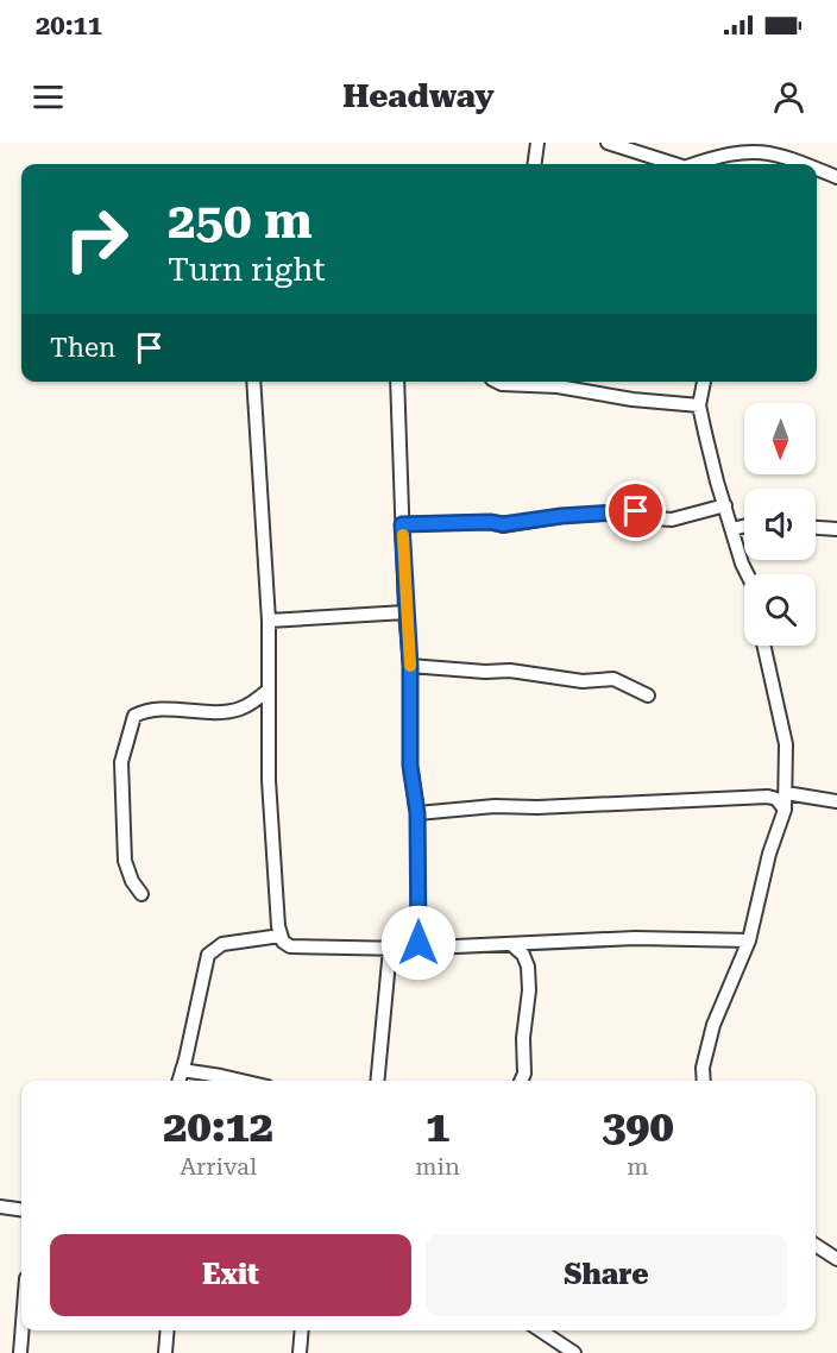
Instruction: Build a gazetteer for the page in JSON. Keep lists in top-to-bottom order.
{
  "north": "bottom",
  "page": {
    "status": "20:11",
    "header": "Headway",
    "turn": ["250 m", "Turn right"],
    "then": "Then",
    "eta": [
      "20:12",
      "Arrival",
      "1",
      "min",
      "390",
      "m"
    ],
    "buttons": ["Exit", "Share"]
  }
}
